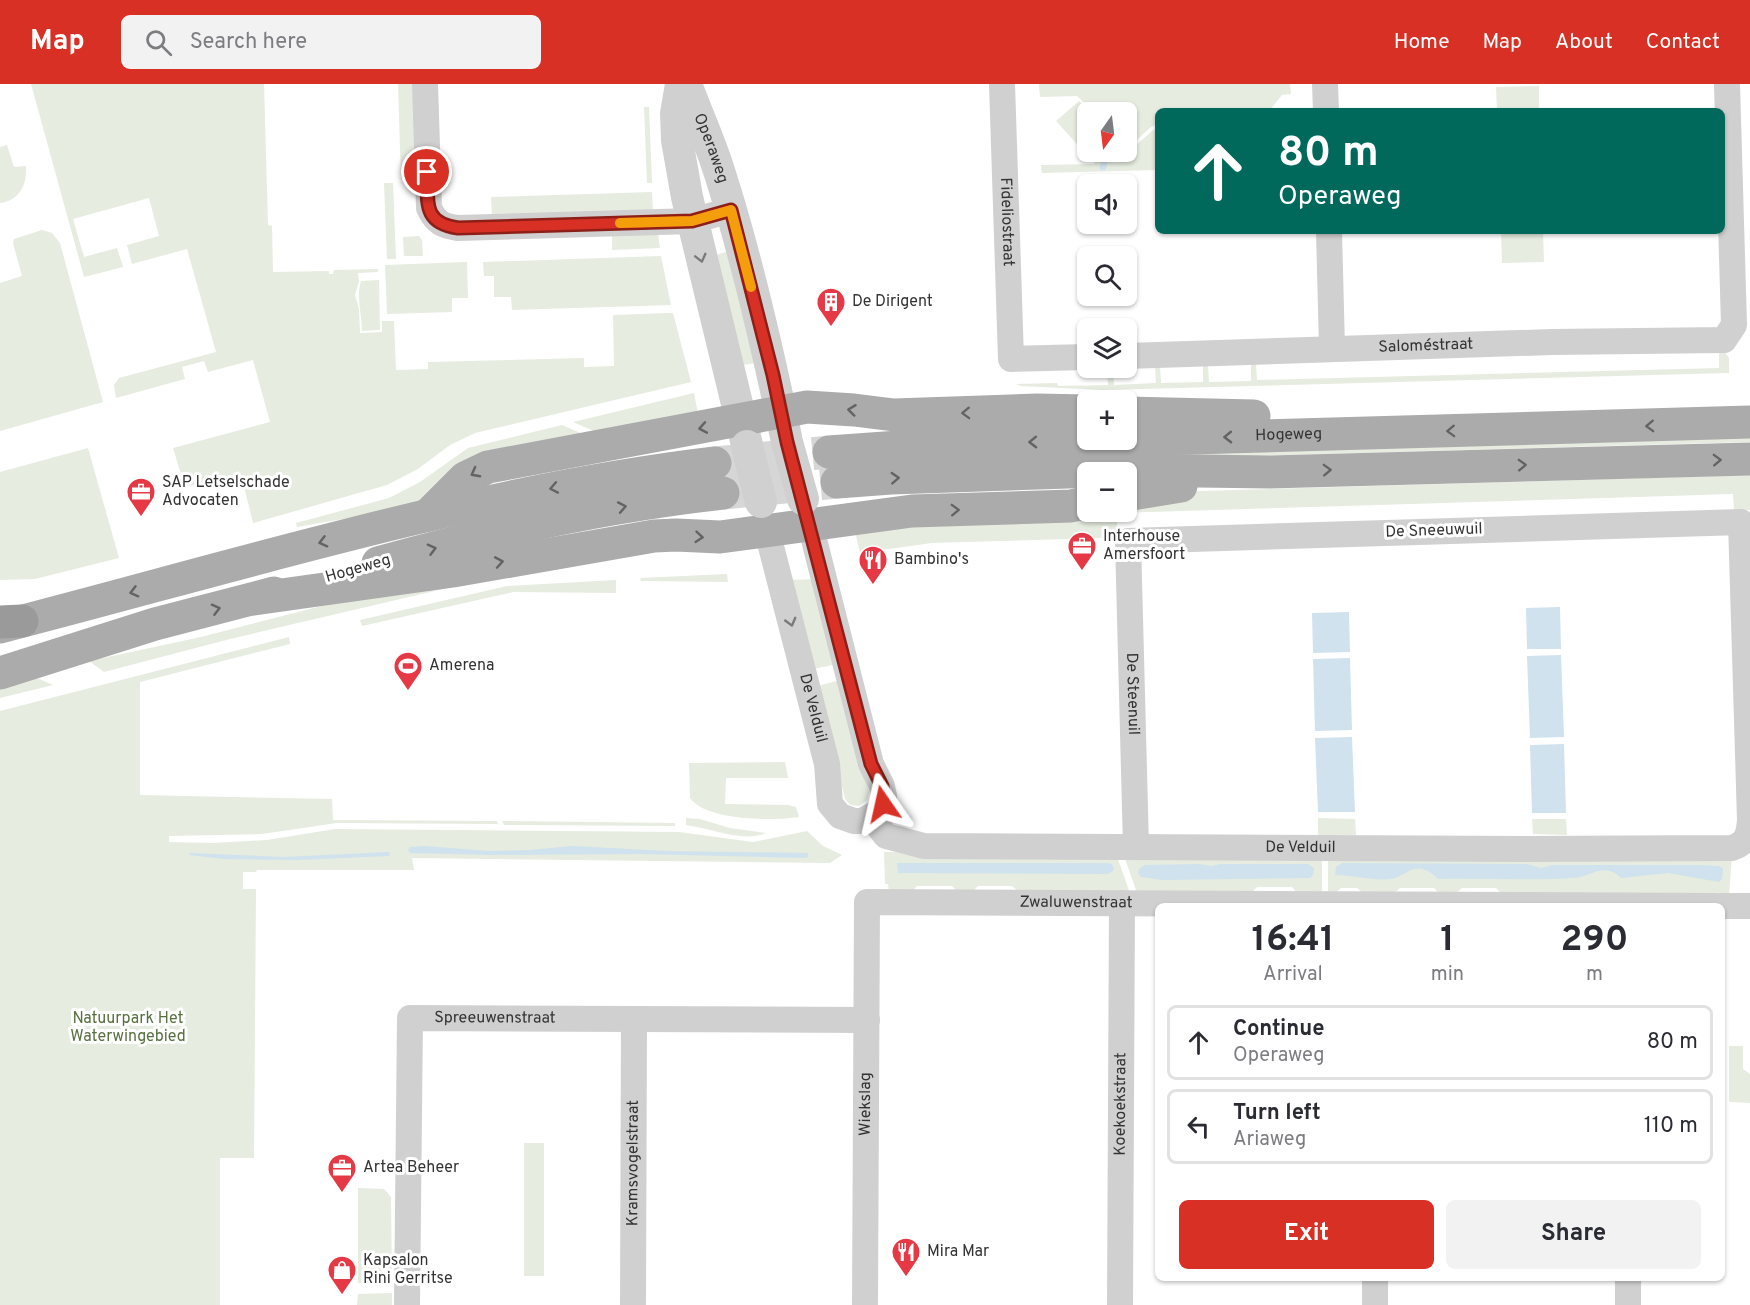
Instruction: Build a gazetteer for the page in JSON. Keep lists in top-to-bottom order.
{
  "streets": {
    "main road": ["Hogeweg"],
    "street": [
      "Operaweg",
      "Fideliostraat",
      "Saloméstraat",
      "De Sneeuwuil",
      "De Steenuil",
      "De Velduil",
      "Zwaluwenstraat",
      "Spreeuwenstraat",
      "Wiekslag",
      "Koekoekstraat",
      "Kramsvogelstraat"
    ]
  },
  "crossings": [
    ["Operaweg", "De Velduil"],
    ["De Sneeuwuil", "De Steenuil"],
    ["De Sneeuwuil", "De Velduil"],
    ["De Steenuil", "De Velduil"],
    ["Zwaluwenstraat", "Wiekslag"],
    ["Zwaluwenstraat", "Koekoekstraat"],
    ["Spreeuwenstraat", "Wiekslag"],
    ["Spreeuwenstraat", "Kramsvogelstraat"]
  ],
  "parks": ["Natuurpark Het Waterwingebied"],
  "places": {
    "building": ["De Dirigent"],
    "office": ["SAP Letselschade Advocaten", "Interhouse Amersfoort", "Artea Beheer"],
    "restaurant": ["Bambino's", "Mira Mar"],
    "sports": ["Amerena"],
    "shop": ["Kapsalon Rini Gerritse"]
  },
  "north": "bottom",
  "page": {
    "header": "Map",
    "search": "Search here",
    "nav": [
      "Home",
      "Map",
      "About",
      "Contact"
    ],
    "map_buttons": ["+", "−"],
    "turn": ["80 m", "Operaweg"],
    "eta": [
      "16:41",
      "Arrival",
      "1",
      "min",
      "290",
      "m"
    ],
    "list": [
      {
        "name": "Continue",
        "note": "Operaweg",
        "value": "80 m"
      },
      {
        "name": "Turn left",
        "note": "Ariaweg",
        "value": "110 m"
      }
    ],
    "buttons": ["Exit", "Share"]
  }
}
